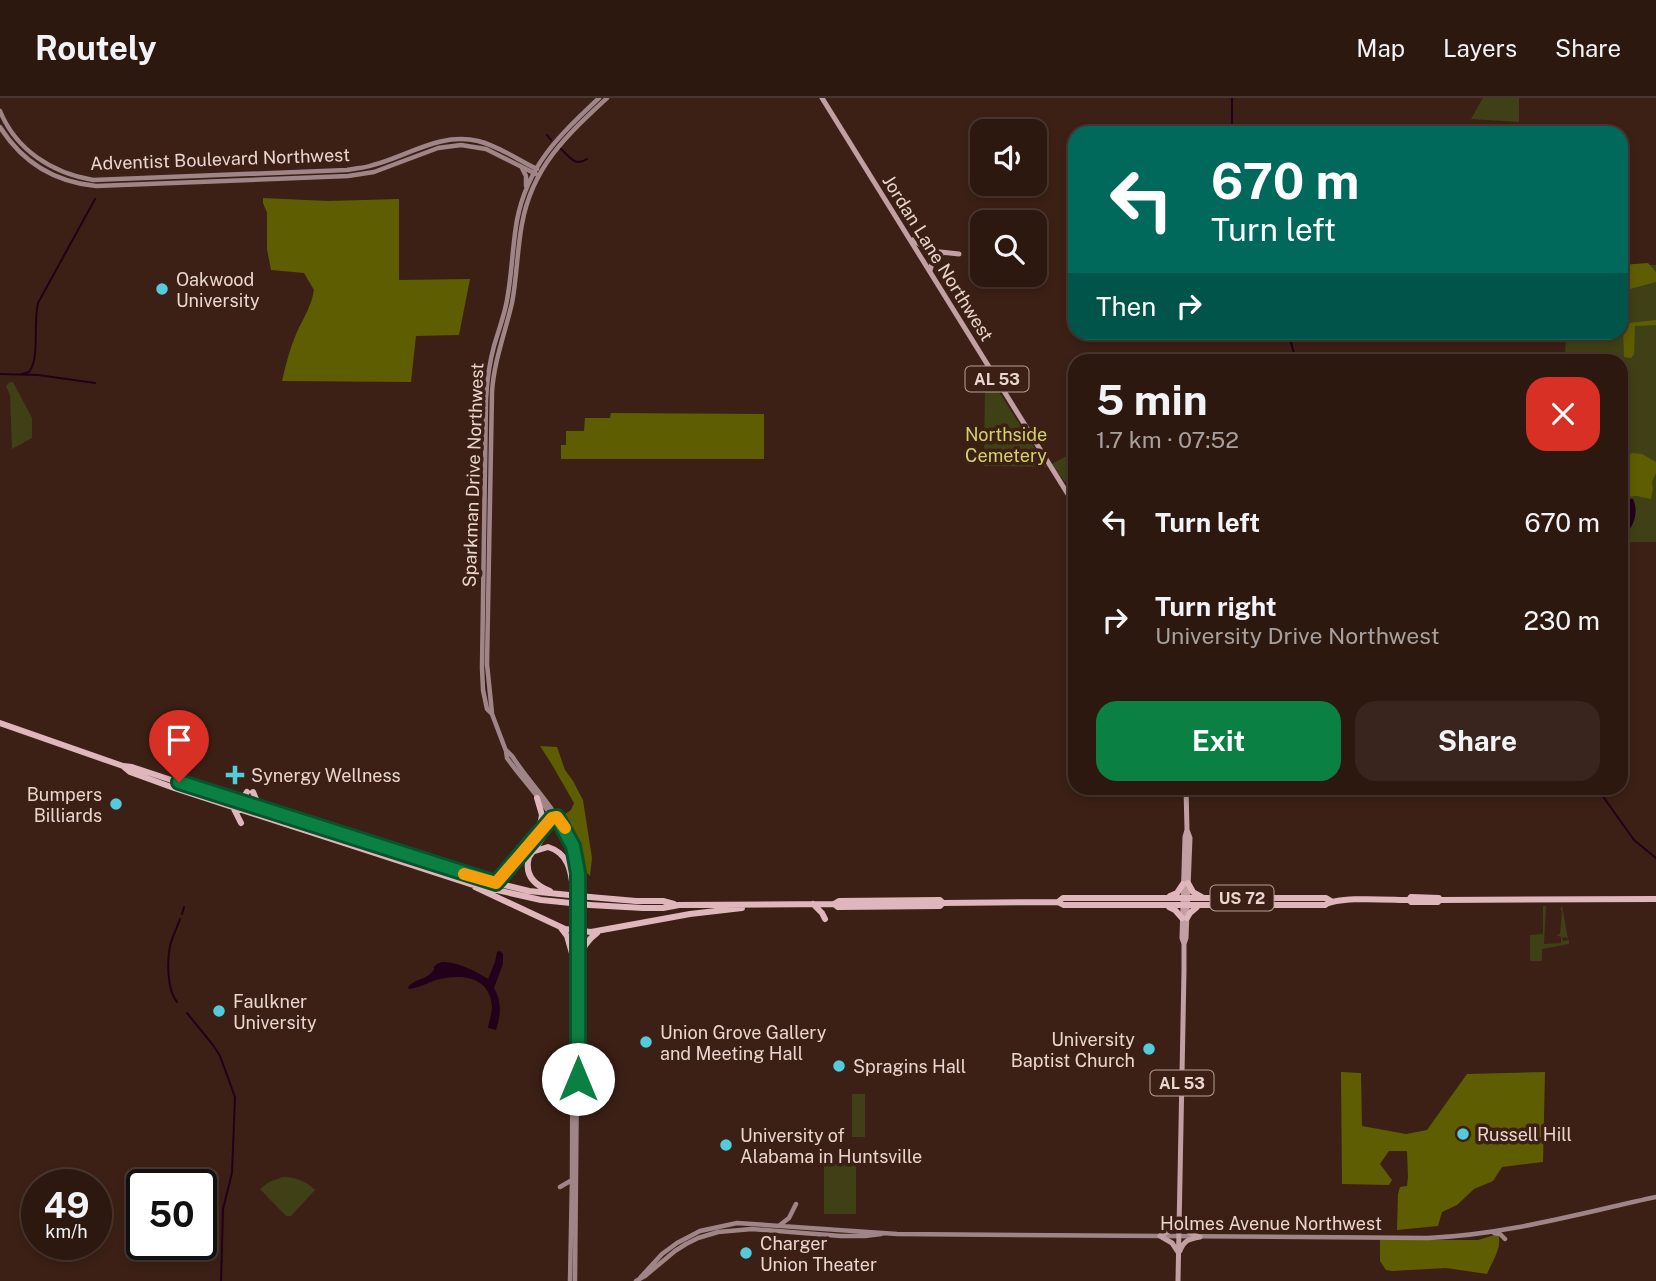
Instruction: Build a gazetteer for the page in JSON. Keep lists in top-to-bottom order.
{
  "streets": {
    "highway": ["US 72"],
    "main road": [
      "Adventist Boulevard Northwest",
      "Jordan Lane Northwest",
      "AL 53",
      "Sparkman Drive Northwest",
      "Holmes Avenue Northwest"
    ]
  },
  "crossings": [
    ["Adventist Boulevard Northwest", "Sparkman Drive Northwest"],
    ["AL 53", "US 72"],
    ["AL 53", "Holmes Avenue Northwest"]
  ],
  "parks": ["Northside Cemetery"],
  "places": {
    "other": [
      "Oakwood University",
      "Bumpers Billiards",
      "Faulkner University",
      "Union Grove Gallery and Meeting Hall",
      "University Baptist Church",
      "Spragins Hall",
      "Russell Hill",
      "University of Alabama in Huntsville",
      "Charger Union Theater"
    ],
    "health": ["Synergy Wellness"]
  },
  "page": {
    "header": "Routely",
    "nav": ["Map", "Layers", "Share"],
    "turn": ["670 m", "Turn left"],
    "then": "Then",
    "heading": ["5 min", "1.7 km · 07:52"],
    "list": [
      {
        "name": "Turn left",
        "value": "670 m"
      },
      {
        "name": "Turn right",
        "note": "University Drive Northwest",
        "value": "230 m"
      }
    ],
    "buttons": ["Exit", "Share"],
    "speed": "49 km/h",
    "limit": "50"
  }
}
